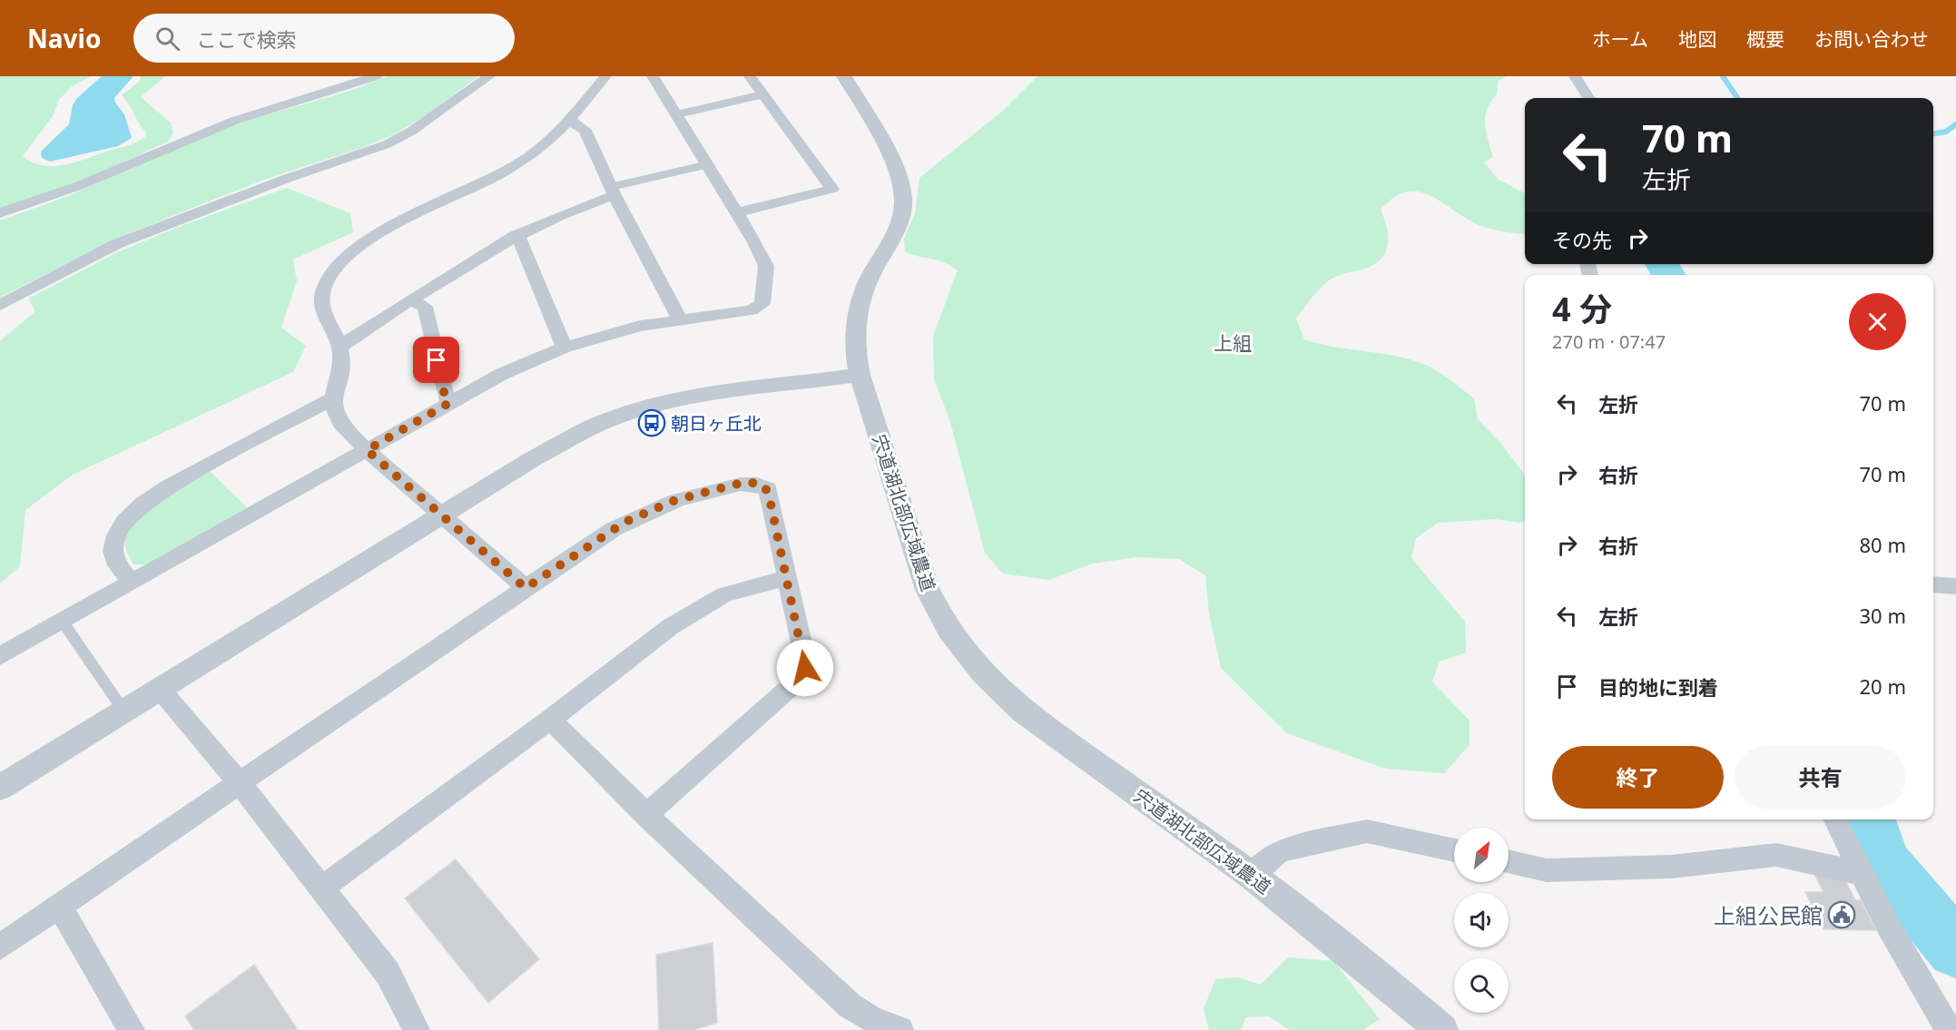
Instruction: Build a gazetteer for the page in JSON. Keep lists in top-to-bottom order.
{
  "streets": {
    "street": ["宍道湖北部広域農道"]
  },
  "districts": ["上組"],
  "places": {
    "bus stop": ["朝日ヶ丘北"],
    "public building": ["上組公民館"]
  },
  "north": "top right",
  "page": {
    "header": "Navio",
    "search": "ここで検索",
    "nav": [
      "ホーム",
      "地図",
      "概要",
      "お問い合わせ"
    ],
    "turn": ["70 m", "左折"],
    "then": "その先",
    "heading": ["4 分", "270 m · 07:47"],
    "list": [
      {
        "name": "左折",
        "value": "70 m"
      },
      {
        "name": "右折",
        "value": "70 m"
      },
      {
        "name": "右折",
        "value": "80 m"
      },
      {
        "name": "左折",
        "value": "30 m"
      },
      {
        "name": "目的地に到着",
        "value": "20 m"
      }
    ],
    "buttons": ["終了", "共有"]
  }
}
